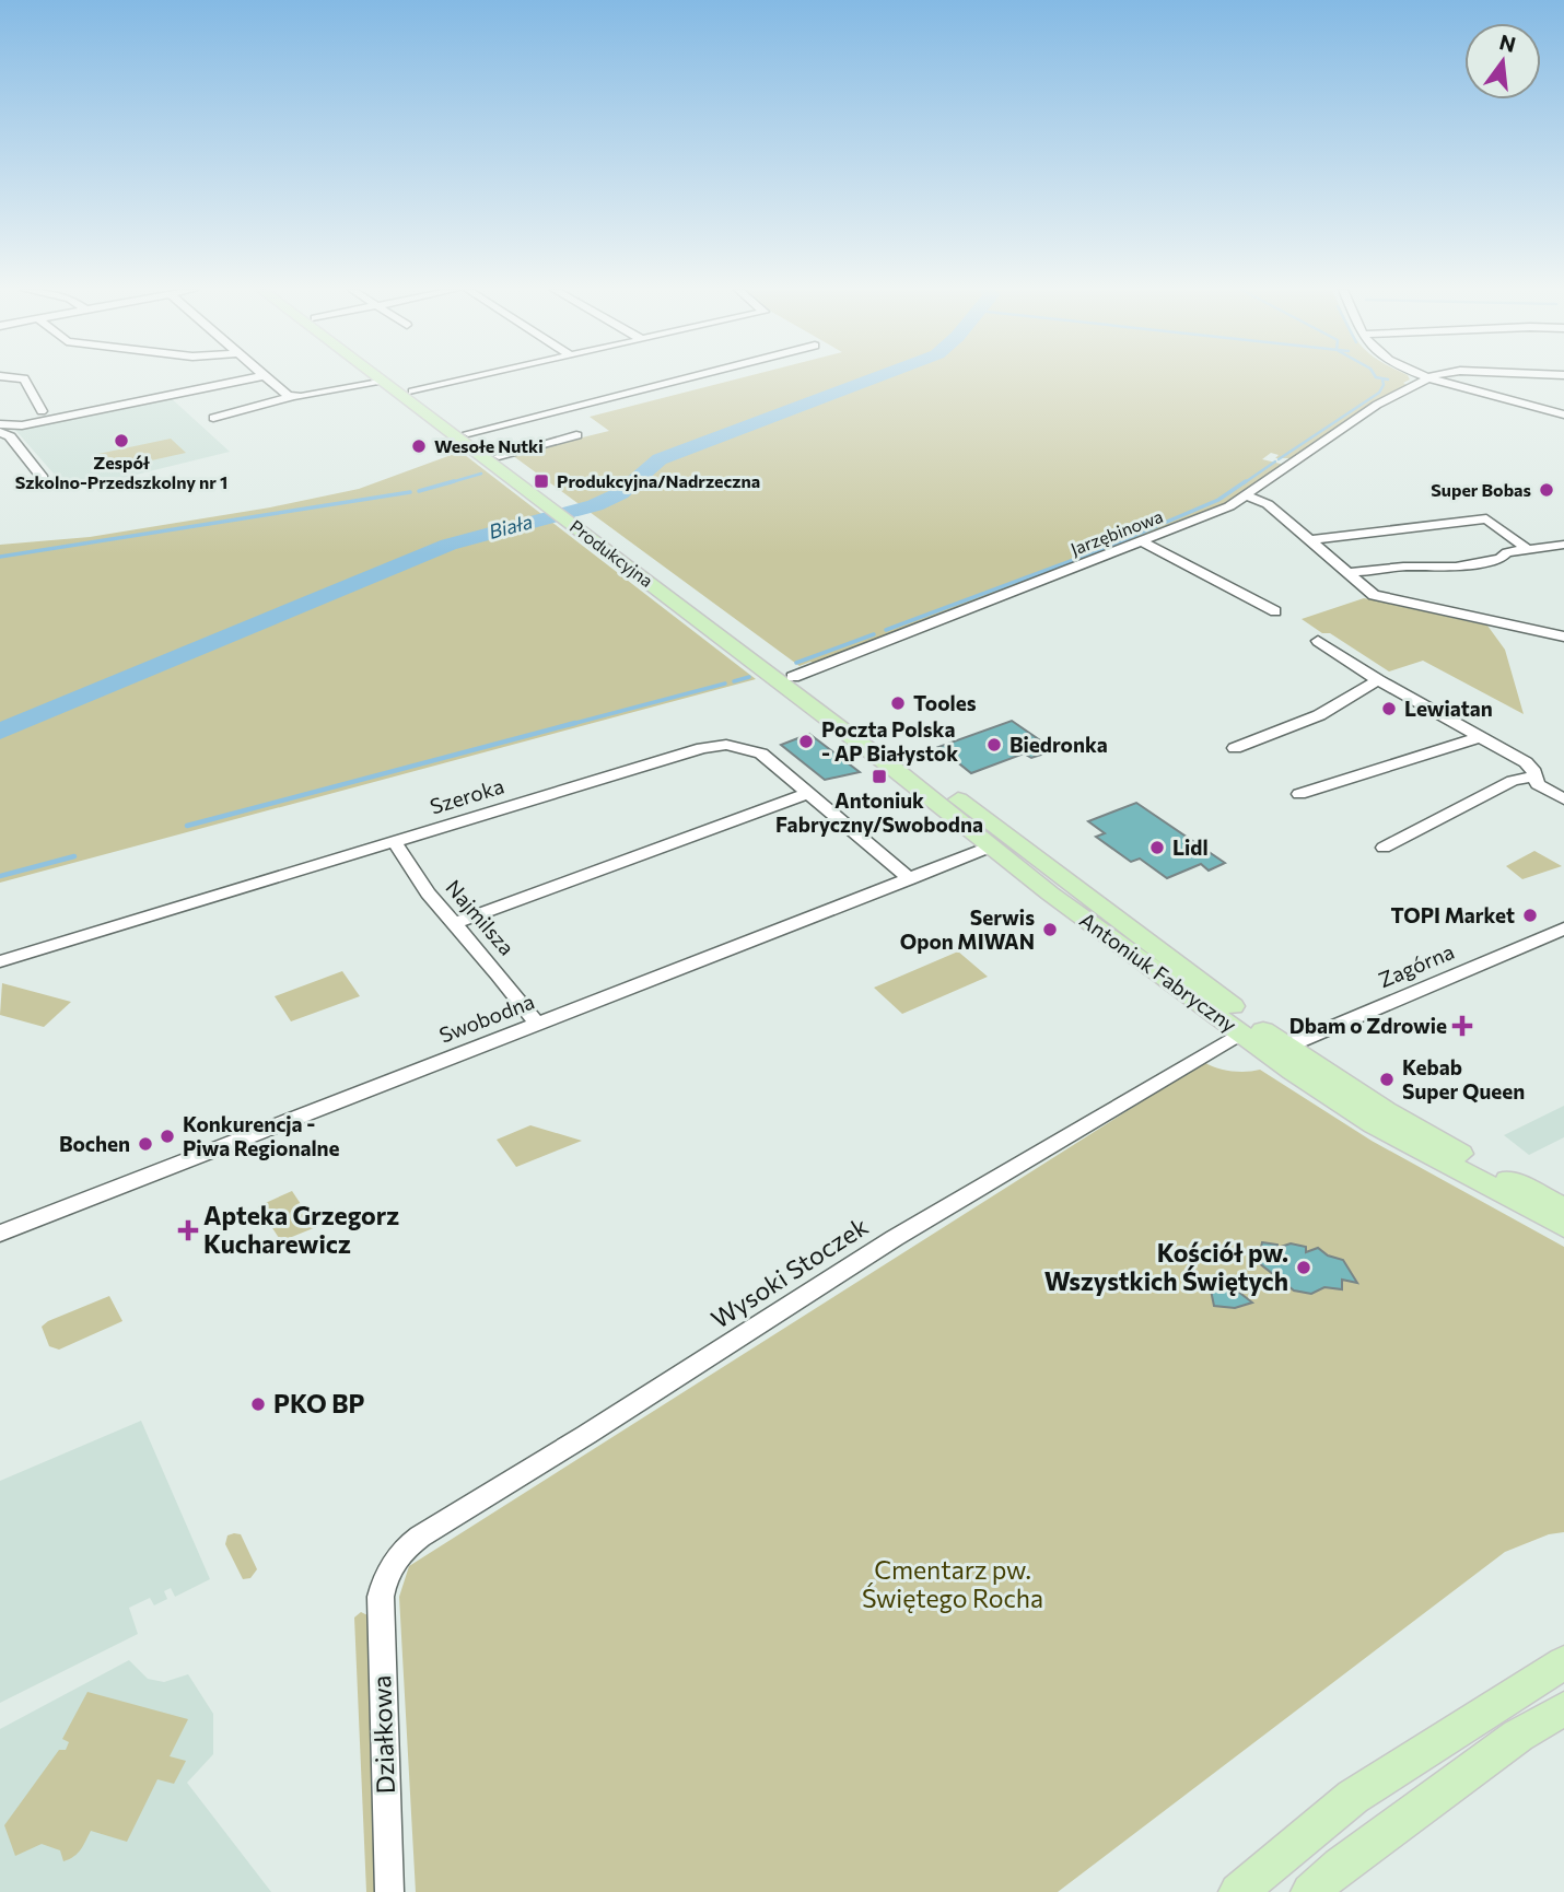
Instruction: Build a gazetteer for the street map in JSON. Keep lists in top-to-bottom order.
{
  "streets": {
    "main road": ["Produkcyjna", "Antoniuk Fabryczny"],
    "street": [
      "Jarzębinowa",
      "Szeroka",
      "Najmilsza",
      "Zagórna",
      "Swobodna",
      "Wysoki Stoczek",
      "Działkowa"
    ]
  },
  "crossings": [
    ["Jarzębinowa", "Produkcyjna"],
    ["Jarzębinowa", "Antoniuk Fabryczny"],
    ["Produkcyjna", "Antoniuk Fabryczny"],
    ["Szeroka", "Najmilsza"],
    ["Szeroka", "Swobodna"],
    ["Najmilsza", "Swobodna"],
    ["Zagórna", "Antoniuk Fabryczny"],
    ["Antoniuk Fabryczny", "Swobodna"],
    ["Antoniuk Fabryczny", "Wysoki Stoczek"],
    ["Wysoki Stoczek", "Działkowa"]
  ],
  "water": ["Biała"],
  "parks": ["Cmentarz pw. Świętego Rocha"],
  "places": {
    "other": [
      "Zespół Szkolno-Przedszkolny nr 1",
      "Wesołe Nutki",
      "Super Bobas",
      "Tooles",
      "Lewiatan",
      "Poczta Polska - AP Białystok",
      "Biedronka",
      "Lidl",
      "TOPI Market",
      "Serwis Opon MIWAN",
      "Kebab Super Queen",
      "Konkurencja - Piwa Regionalne",
      "Bochen",
      "Kościół pw. Wszystkich Świętych",
      "PKO BP"
    ],
    "transit": ["Produkcyjna/Nadrzeczna", "Antoniuk Fabryczny/Swobodna"],
    "health": ["Dbam o Zdrowie", "Apteka Grzegorz Kucharewicz"]
  },
  "north": "top"
}
